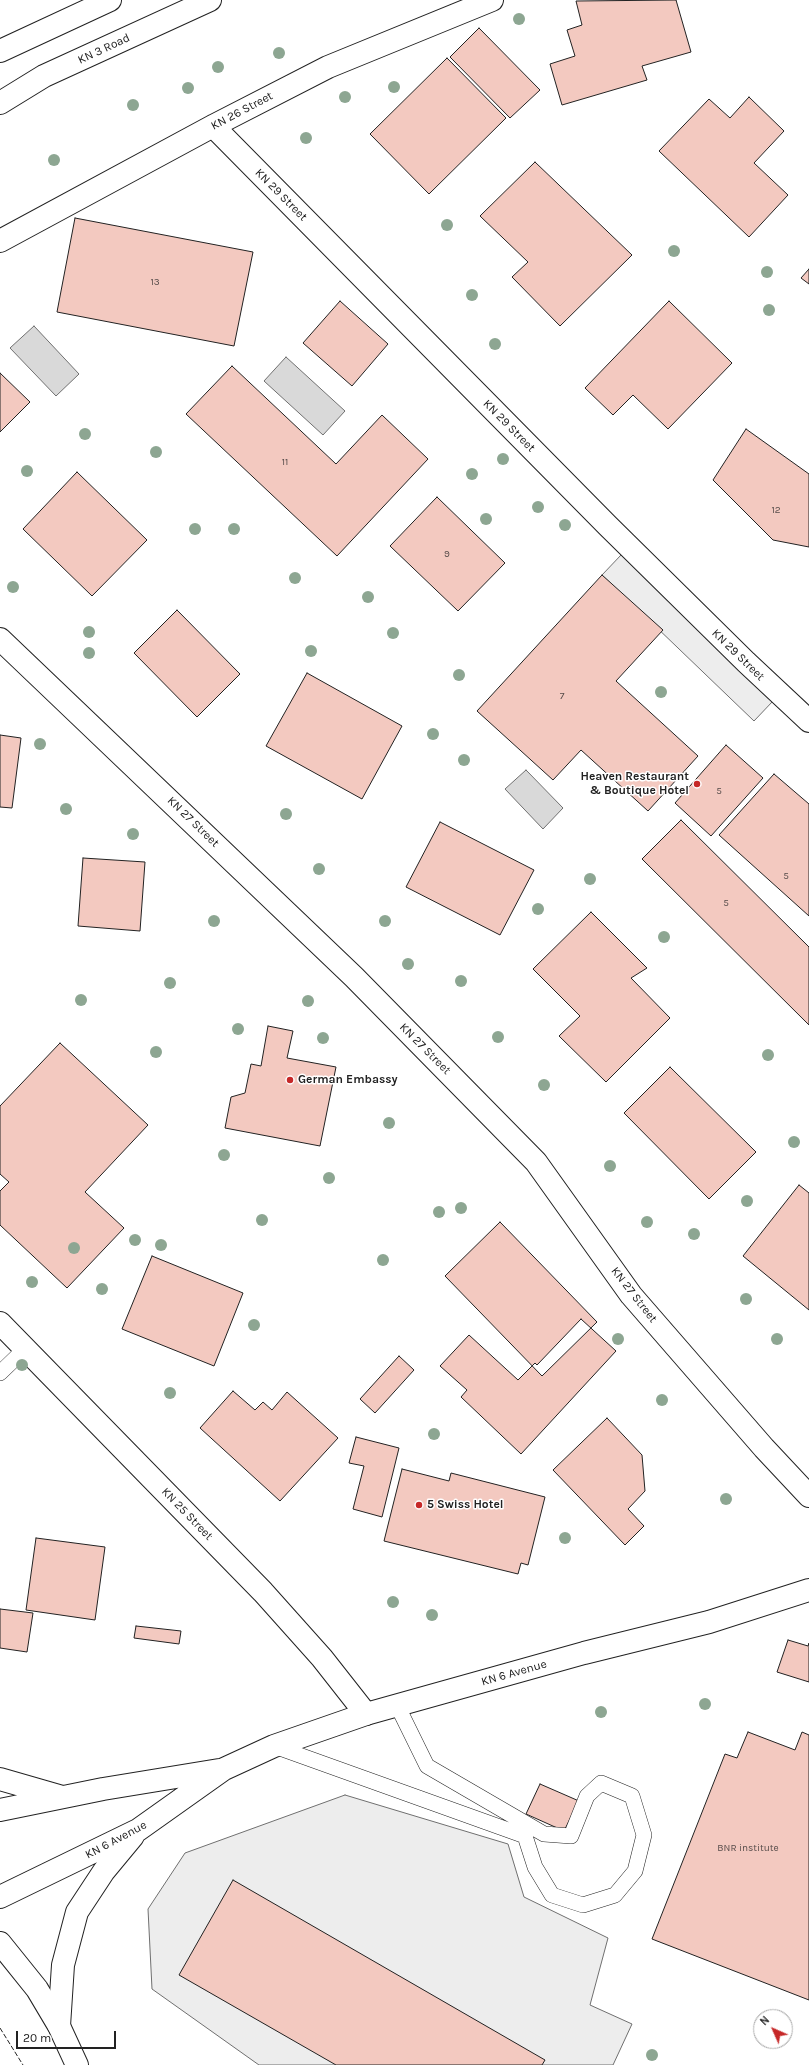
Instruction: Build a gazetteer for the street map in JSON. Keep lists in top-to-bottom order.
{
  "streets": {
    "main road": [
      "KN 3 Road",
      "KN 26 Street",
      "KN 29 Street",
      "KN 27 Street",
      "KN 25 Street",
      "KN 6 Avenue"
    ]
  },
  "crossings": [
    ["KN 26 Street", "KN 29 Street"],
    ["KN 25 Street", "KN 6 Avenue"]
  ],
  "places": ["Heaven Restaurant & Boutique Hotel", "German Embassy", "5 Swiss Hotel"],
  "house_numbers": [
    "13",
    "11",
    "12",
    "9",
    "7",
    "5",
    "5",
    "5",
    "BNR institute"
  ],
  "scale_bar": "20 m",
  "north": "top left"
}
